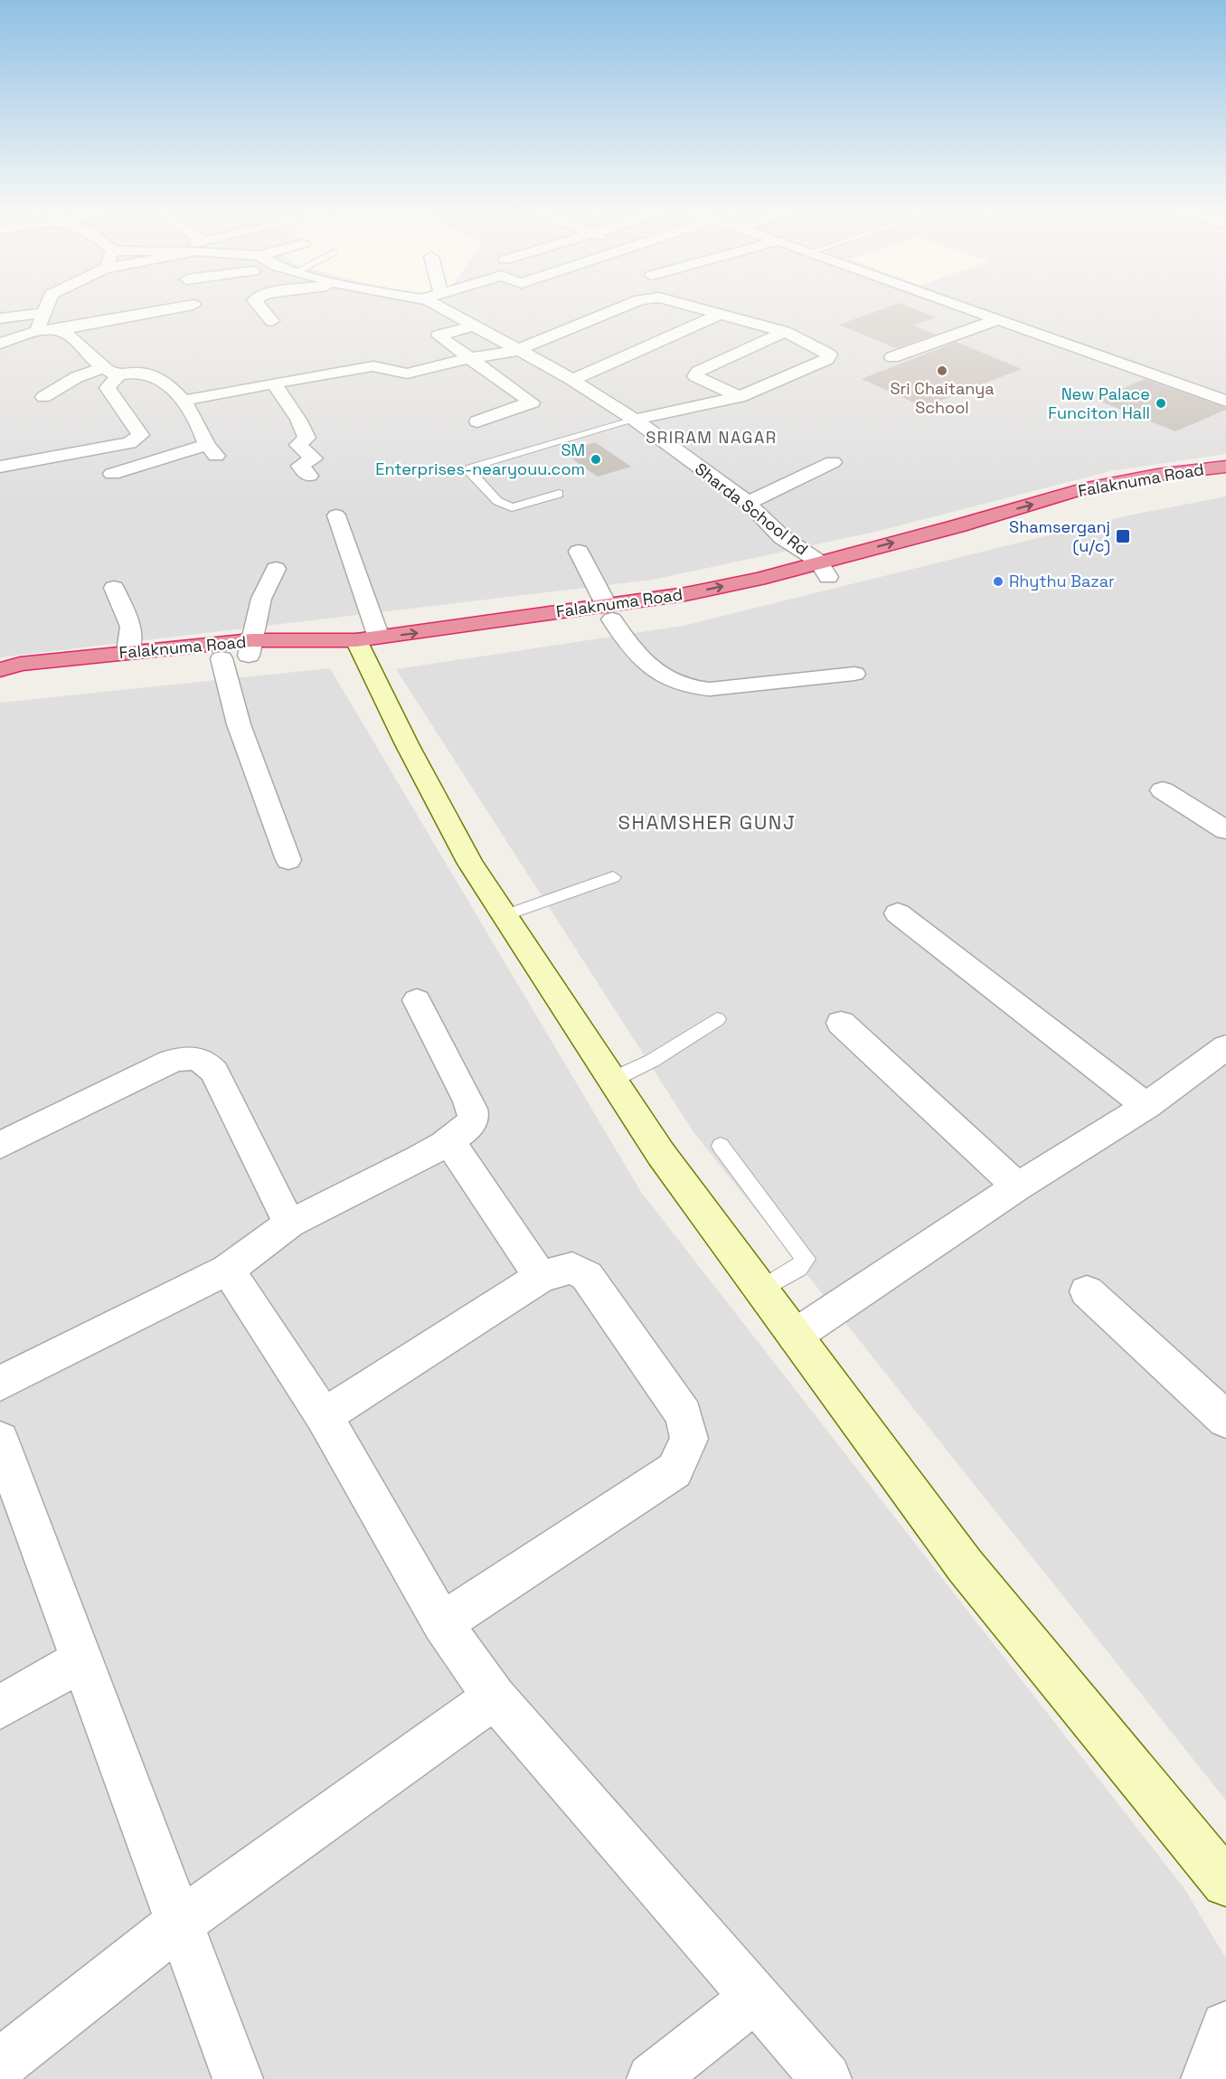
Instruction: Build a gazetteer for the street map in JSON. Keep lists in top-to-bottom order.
{
  "streets": {
    "highway": ["Falaknuma Road"],
    "street": ["Sharda School Rd"]
  },
  "crossings": [
    ["Falaknuma Road", "Sharda School Rd"]
  ],
  "districts": ["SRIRAM NAGAR", "SHAMSHER GUNJ"],
  "places": {
    "other": [
      "Sri Chaitanya School",
      "New Palace Funciton Hall",
      "SM Enterprises-nearyouu.com",
      "Rhythu Bazar"
    ],
    "transit": ["Shamserganj (u/c)"]
  }
}
